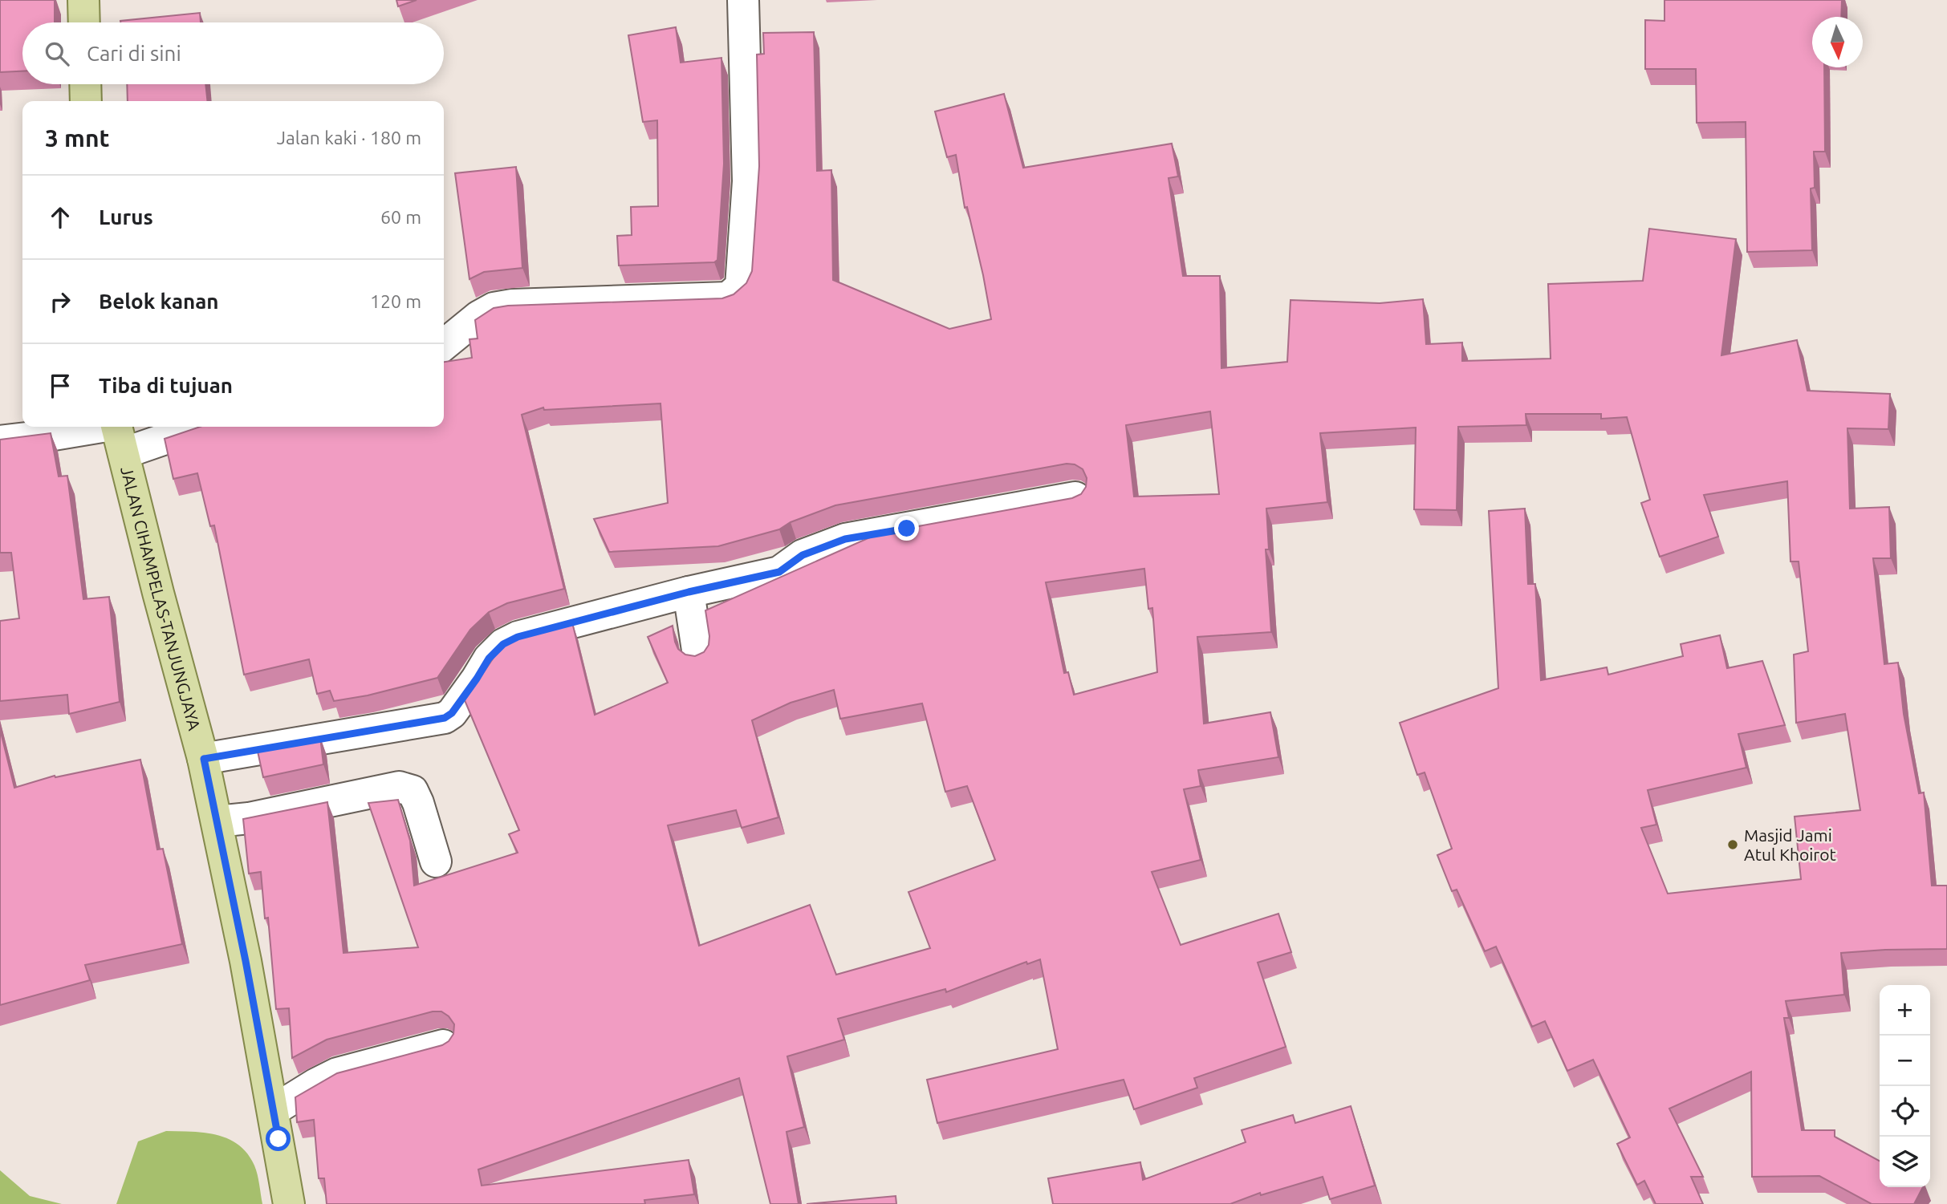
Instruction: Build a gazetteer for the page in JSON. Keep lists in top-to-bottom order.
{
  "streets": {
    "main road": ["JALAN CIHAMPELAS-TANJUNGJAYA"]
  },
  "places": ["Masjid Jami Atul Khoirot"],
  "north": "bottom",
  "page": {
    "search": "Cari di sini",
    "heading": ["3 mnt", "Jalan kaki · 180 m"],
    "list": [
      ["Lurus", "60 m"],
      ["Belok kanan", "120 m"],
      "Tiba di tujuan"
    ],
    "map_buttons": ["+", "−"]
  }
}
